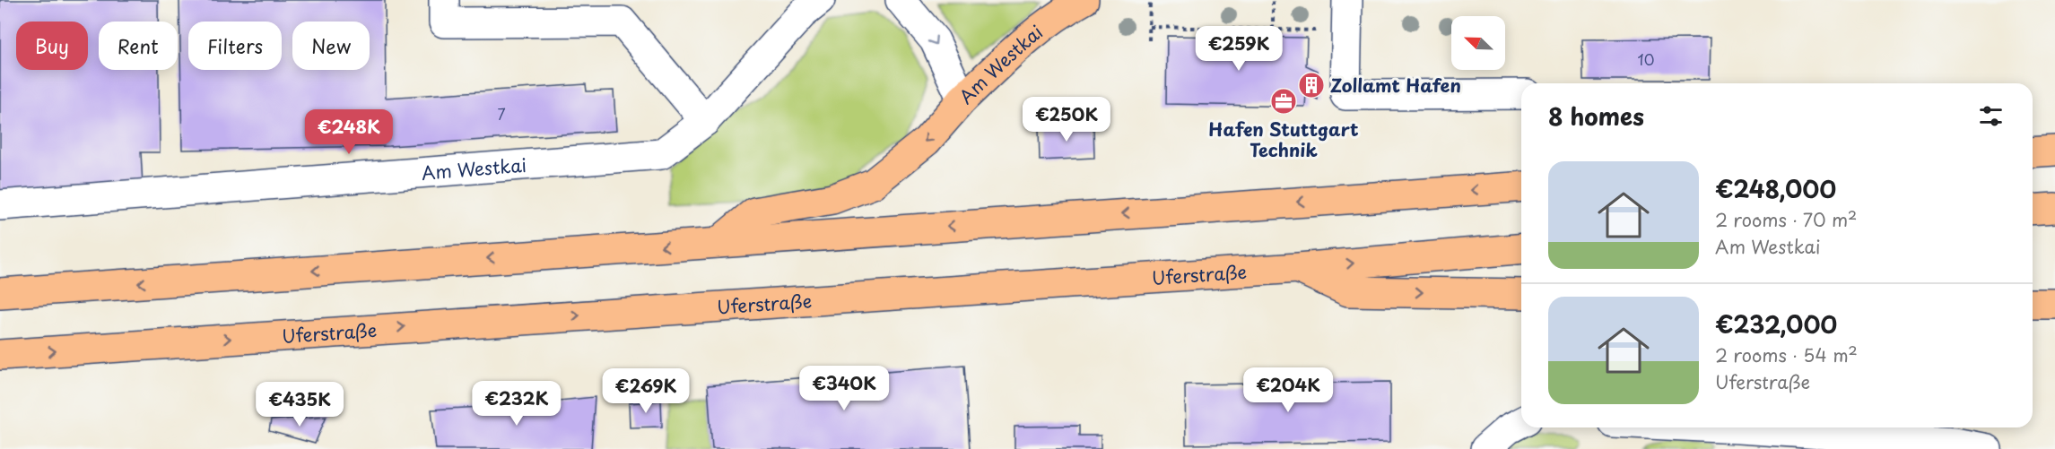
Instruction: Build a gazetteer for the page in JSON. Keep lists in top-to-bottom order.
{
  "streets": {
    "main road": ["Am Westkai", "Uferstraße"]
  },
  "places": {
    "building": ["Zollamt Hafen"],
    "office": ["Hafen Stuttgart Technik"]
  },
  "house_numbers": ["10", "7"],
  "north": "top left",
  "page": {
    "chip": [
      "Buy",
      "Rent",
      "Filters",
      "New"
    ],
    "price": [
      "€259K",
      "€250K",
      "€248K",
      "€340K",
      "€204K",
      "€269K",
      "€232K",
      "€435K"
    ],
    "heading": "8 homes",
    "list": [
      {
        "name": "€248,000",
        "note": "2 rooms · 70 m² · Am Westkai"
      },
      {
        "name": "€232,000",
        "note": "2 rooms · 54 m² · Uferstraße"
      }
    ]
  }
}
